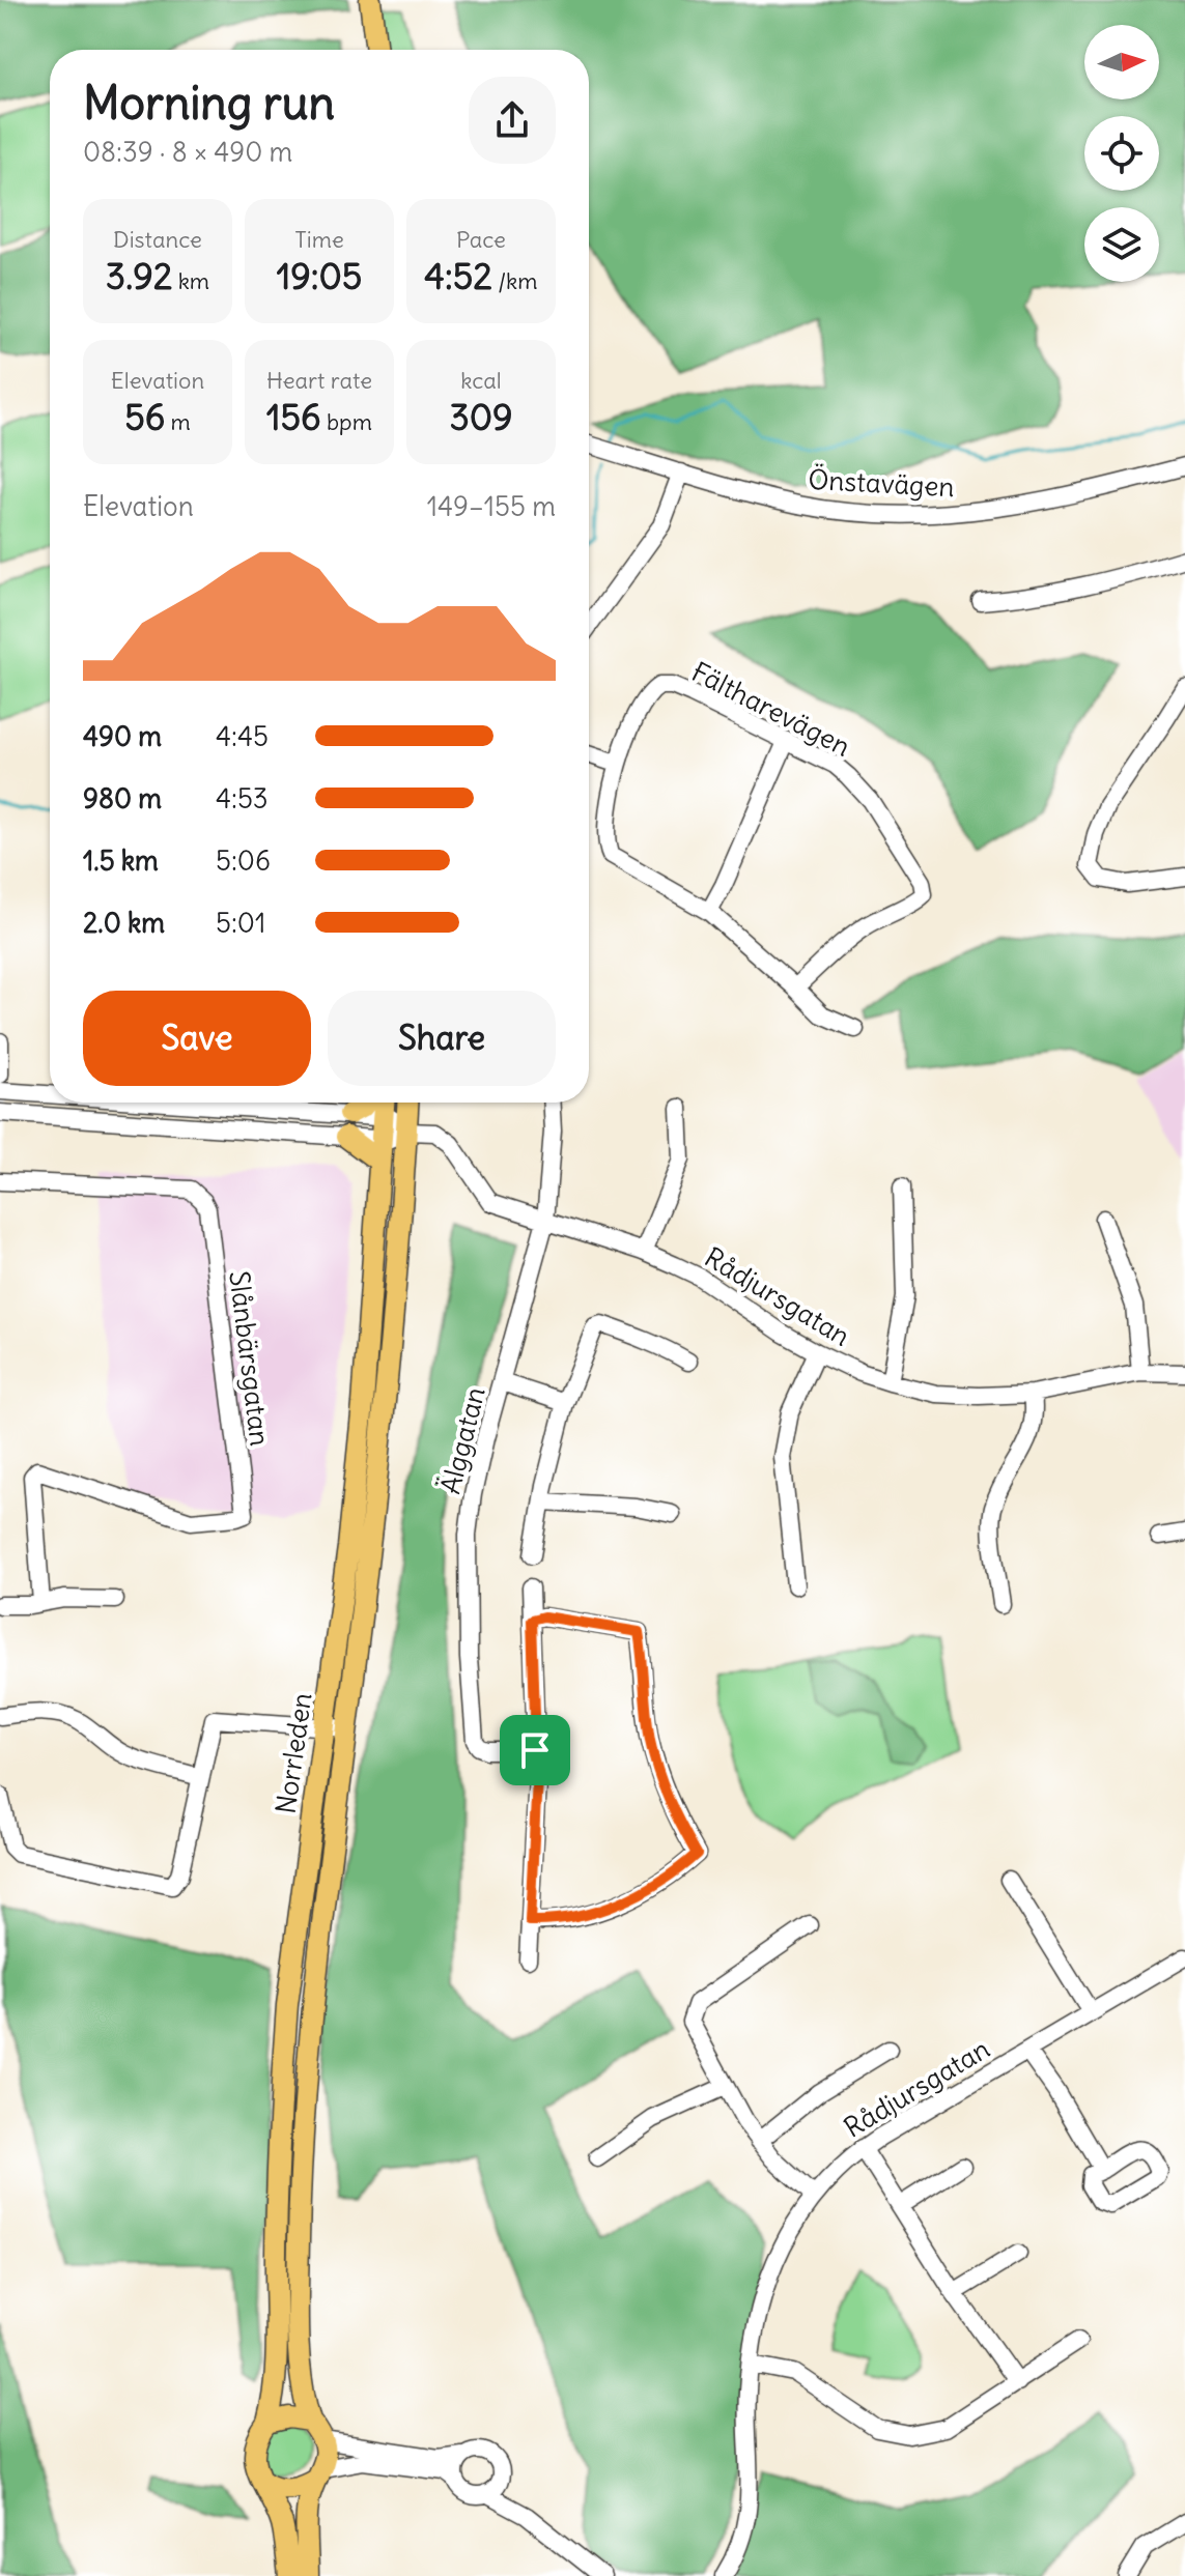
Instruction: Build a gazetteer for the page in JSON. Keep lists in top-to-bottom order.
{
  "streets": {
    "main road": ["Norrleden"],
    "street": [
      "Önstavägen",
      "Fältharevägen",
      "Rådjursgatan",
      "Slånbärsgatan",
      "Älggatan"
    ]
  },
  "crossings": [
    ["Rådjursgatan", "Älggatan"],
    ["Rådjursgatan", "Norrleden"]
  ],
  "north": "right",
  "page": {
    "heading": ["Morning run", "08:39 · 8 × 490 m"],
    "stats": [
      ["Distance", "3.92 km"],
      ["Time", "19:05"],
      ["Pace", "4:52 /km"],
      ["Elevation", "56 m"],
      ["Heart rate", "156 bpm"],
      ["kcal", "309"]
    ],
    "chart": ["Elevation", "149–155 m"],
    "list": [
      {
        "name": "490 m",
        "note": "4:45"
      },
      {
        "name": "980 m",
        "note": "4:53"
      },
      {
        "name": "1.5 km",
        "note": "5:06"
      },
      {
        "name": "2.0 km",
        "note": "5:01"
      }
    ],
    "buttons": ["Save", "Share"]
  }
}
